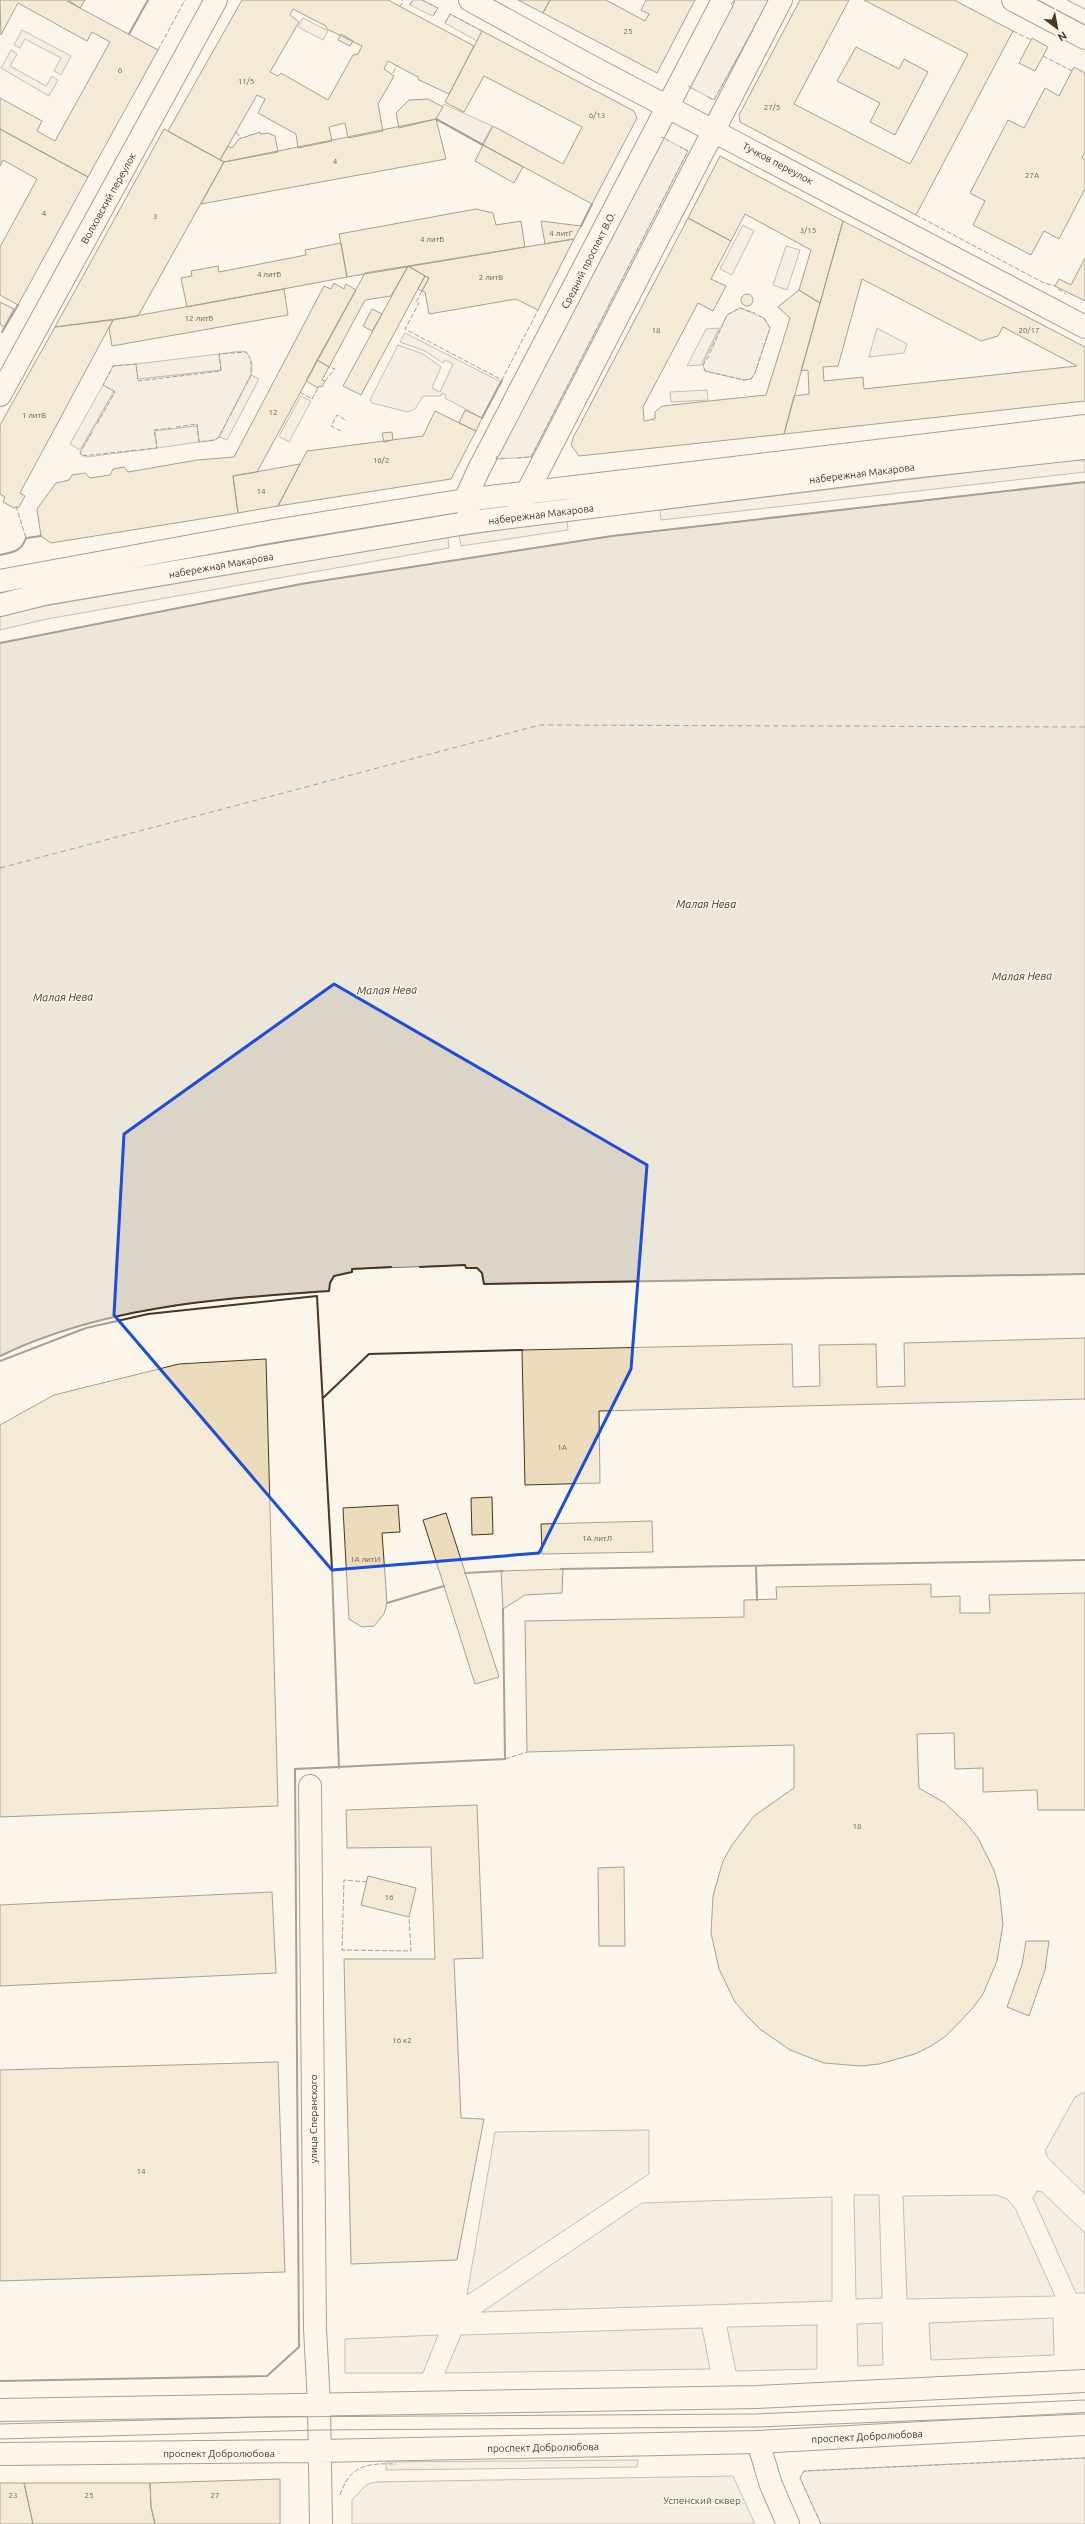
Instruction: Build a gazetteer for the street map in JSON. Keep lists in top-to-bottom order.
{
  "streets": {
    "main road": [
      "Тучков переулок",
      "Волховский переулок",
      "Средний проспект В.О.",
      "набережная Макарова",
      "улица Сперанского",
      "проспект Добролюбова"
    ]
  },
  "crossings": [
    ["Тучков переулок", "Средний проспект В.О."],
    ["улица Сперанского", "проспект Добролюбова"]
  ],
  "water": ["Малая Нева"],
  "parks": ["Успенский сквер"],
  "house_numbers": [
    "25",
    "6",
    "11/5",
    "27/5",
    "6/13",
    "4",
    "27А",
    "4",
    "3",
    "3/15",
    "4 литГ",
    "4 литБ",
    "4 литБ",
    "2 литВ",
    "12 литБ",
    "18",
    "20/17",
    "12",
    "1 литВ",
    "16/2",
    "14",
    "1А",
    "1А литЛ",
    "1А литИ",
    "18",
    "16",
    "16 к2",
    "14",
    "23",
    "25",
    "27"
  ],
  "north": "bottom right"
}
